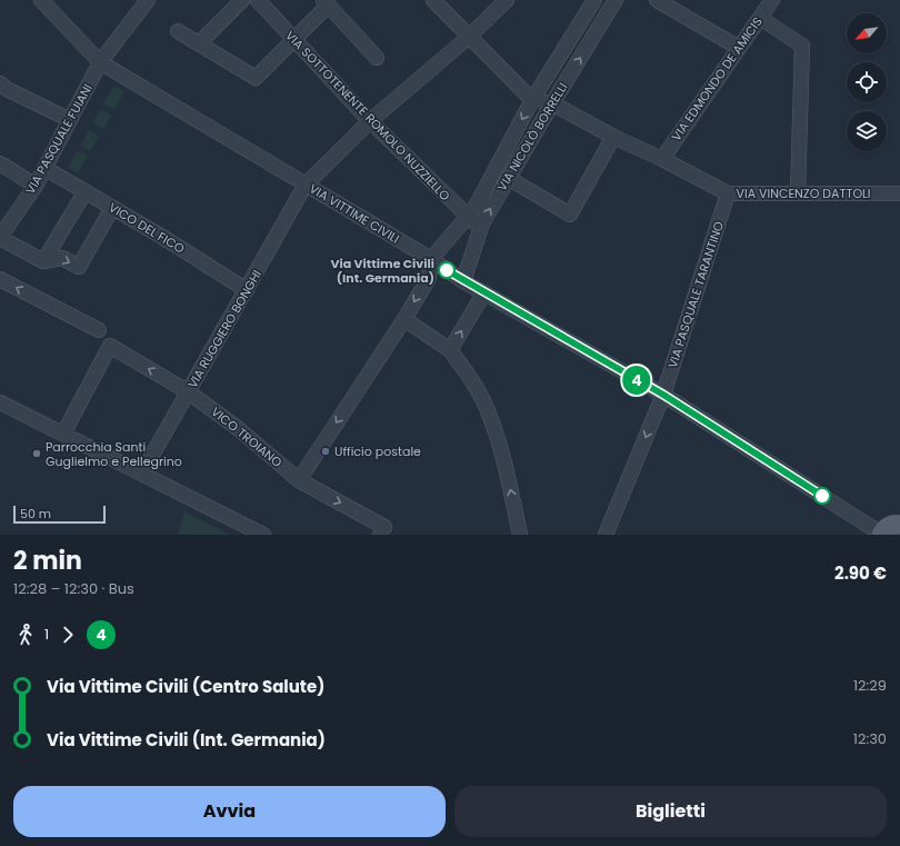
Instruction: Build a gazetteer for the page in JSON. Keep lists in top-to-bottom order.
{
  "streets": {
    "street": [
      "VIA EDMONDO DE AMICIS",
      "VIA SOTTOTENENTE ROMOLO NUZZIELLO",
      "VIA NICOLÒ BORRELLI",
      "VIA PASQUALE FUIANI",
      "VIA VINCENZO DATTOLI",
      "VIA VITTIME CIVILI",
      "VICO DEL FICO",
      "VIA PASQUALE TARANTINO",
      "VIA RUGGIERO BONGHI",
      "VICO TROIANO"
    ]
  },
  "crossings": [
    ["VIA EDMONDO DE AMICIS", "VIA VINCENZO DATTOLI"],
    ["VIA SOTTOTENENTE ROMOLO NUZZIELLO", "VIA NICOLÒ BORRELLI"],
    ["VIA SOTTOTENENTE ROMOLO NUZZIELLO", "VIA RUGGIERO BONGHI"],
    ["VIA NICOLÒ BORRELLI", "VIA VINCENZO DATTOLI"],
    ["VIA NICOLÒ BORRELLI", "VIA VITTIME CIVILI"],
    ["VIA PASQUALE FUIANI", "VIA VITTIME CIVILI"],
    ["VIA PASQUALE FUIANI", "VICO DEL FICO"],
    ["VIA VINCENZO DATTOLI", "VIA PASQUALE TARANTINO"],
    ["VIA VITTIME CIVILI", "VIA PASQUALE TARANTINO"],
    ["VIA VITTIME CIVILI", "VIA RUGGIERO BONGHI"],
    ["VICO DEL FICO", "VIA RUGGIERO BONGHI"],
    ["VIA RUGGIERO BONGHI", "VICO TROIANO"]
  ],
  "one_way": ["VIA PASQUALE TARANTINO"],
  "places": ["Via Vittime Civili (Int. Germania)", "Ufficio postale", "Parrocchia Santi Guglielmo e Pellegrino"],
  "lines": ["bus line 4"],
  "scale_bar": "50 m",
  "north": "bottom left",
  "page": {
    "on_map": "4",
    "scale": "50 m",
    "heading": ["2 min", "12:28 – 12:30 · Bus", "2.90 €"],
    "legs": ["1", "4"],
    "list": [
      {
        "name": "Via Vittime Civili (Centro Salute)",
        "value": "12:29"
      },
      {
        "name": "Via Vittime Civili (Int. Germania)",
        "value": "12:30"
      }
    ],
    "buttons": ["Avvia", "Biglietti"]
  }
}
